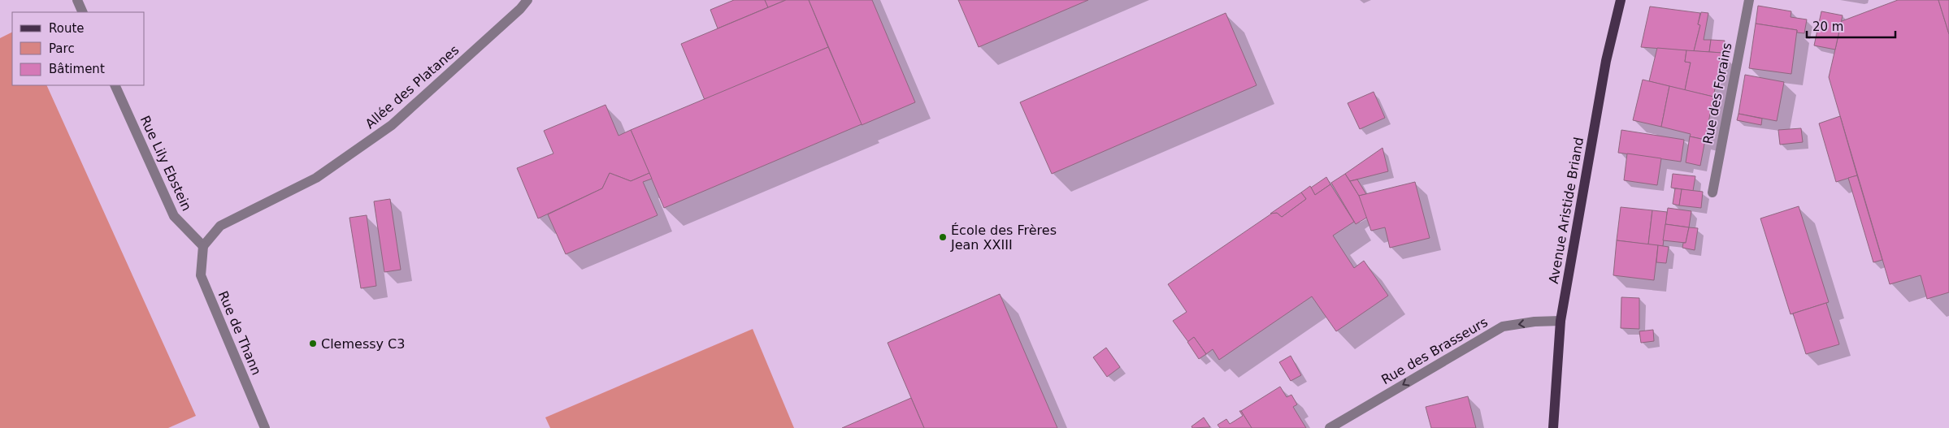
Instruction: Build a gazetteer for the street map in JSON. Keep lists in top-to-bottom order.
{
  "streets": {
    "main road": ["Avenue Aristide Briand"],
    "street": [
      "Allée des Platanes",
      "Rue des Forains",
      "Rue Lily Ebstein",
      "Rue de Thann",
      "Rue des Brasseurs"
    ]
  },
  "crossings": [
    ["Allée des Platanes", "Rue Lily Ebstein"],
    ["Allée des Platanes", "Rue de Thann"],
    ["Rue Lily Ebstein", "Rue de Thann"],
    ["Avenue Aristide Briand", "Rue des Brasseurs"]
  ],
  "one_way": ["Rue des Brasseurs"],
  "places": ["École des Frères Jean XXIII", "Clemessy C3"],
  "legend": ["Route", "Parc", "Bâtiment"],
  "scale_bar": "20 m"
}
